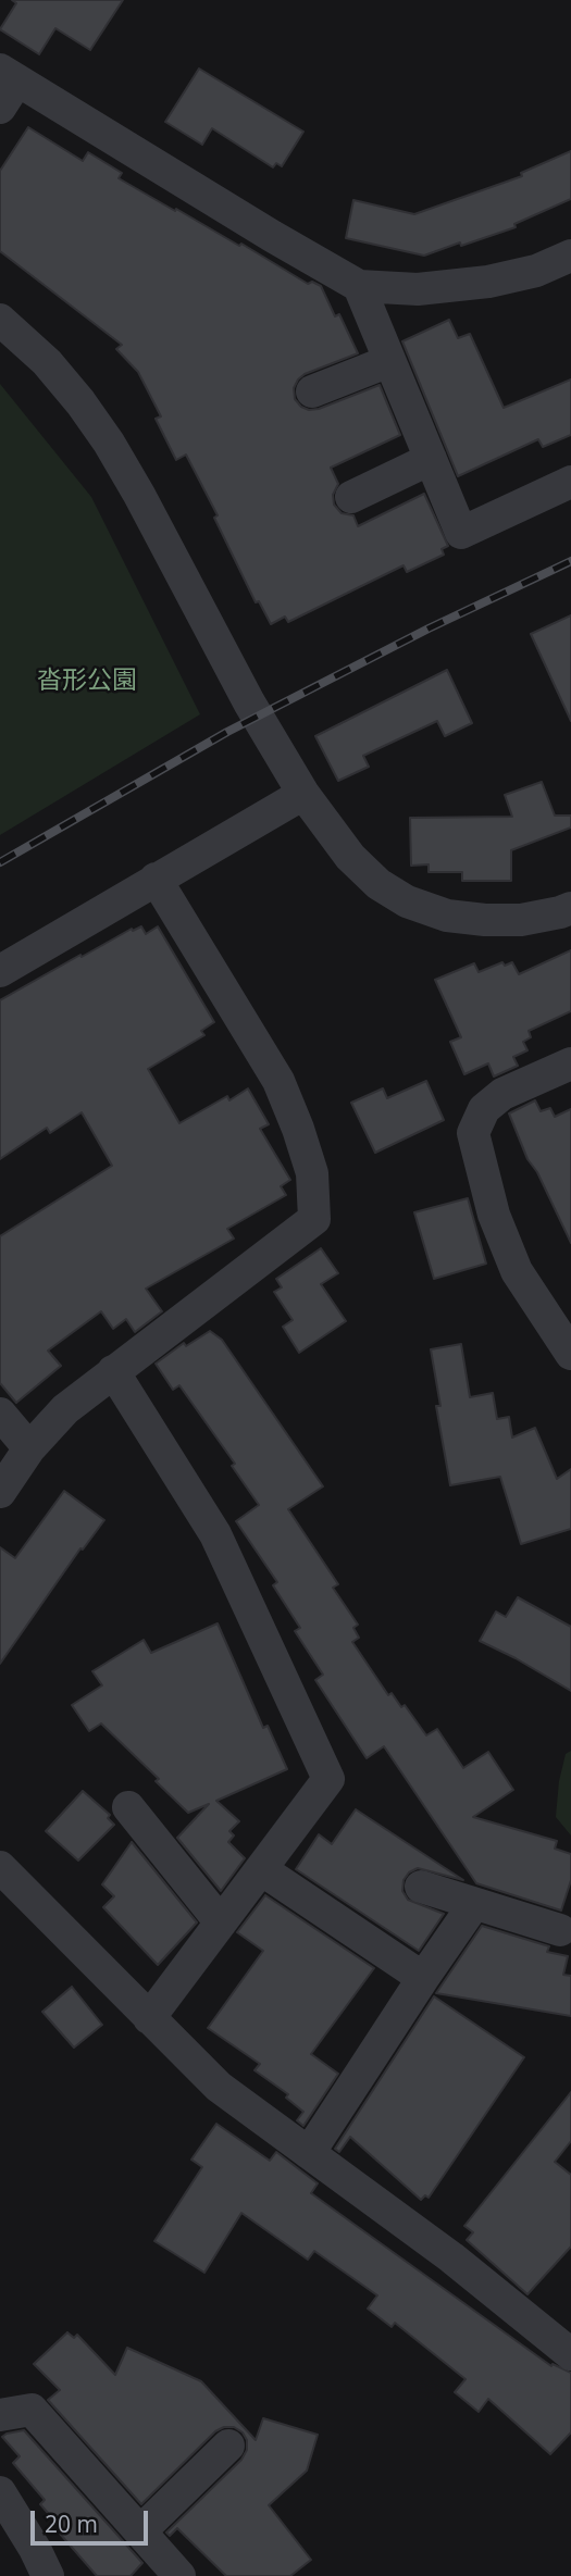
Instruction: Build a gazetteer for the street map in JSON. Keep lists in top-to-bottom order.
{
  "parks": ["沓形公園"],
  "scale_bar": "20 m"
}
